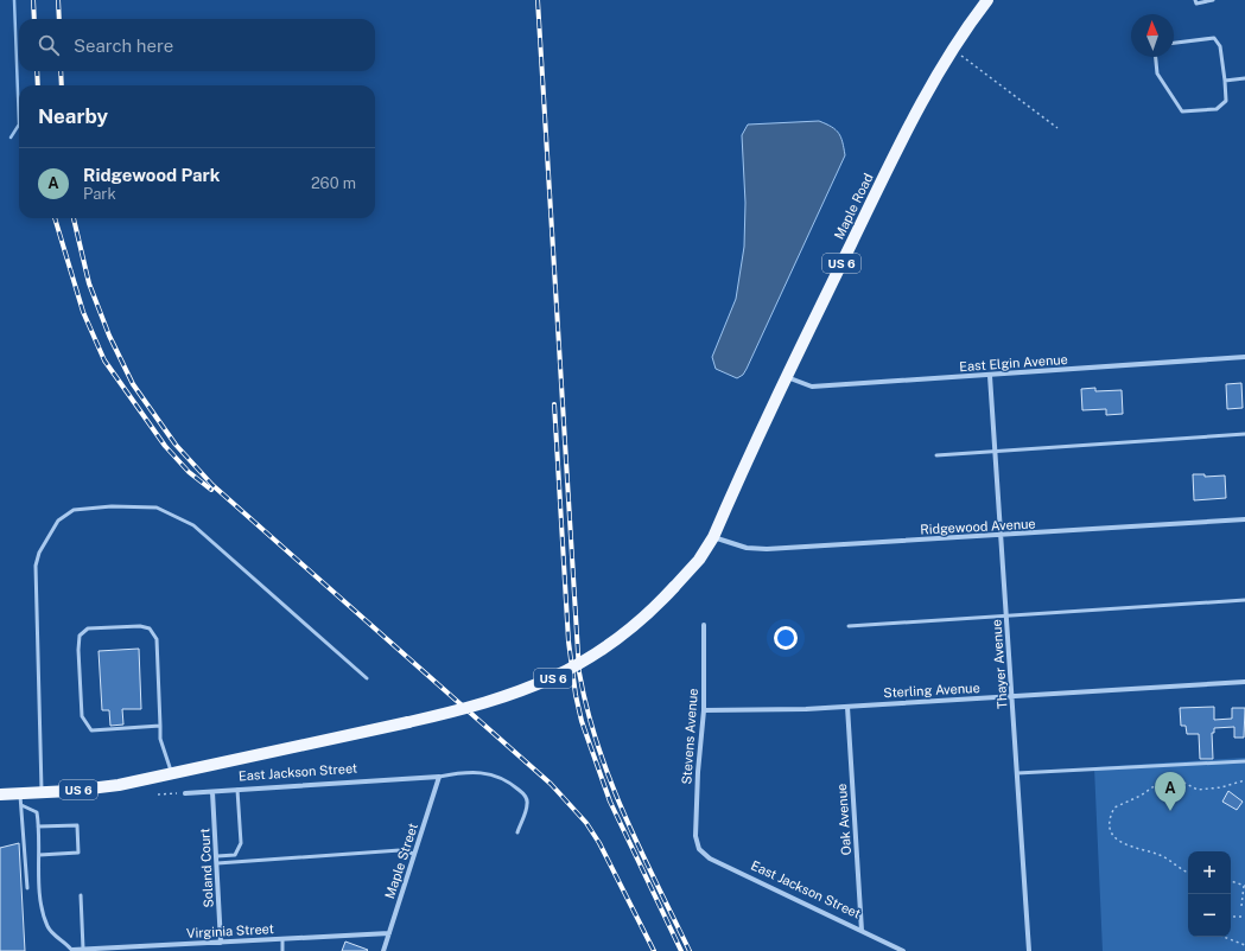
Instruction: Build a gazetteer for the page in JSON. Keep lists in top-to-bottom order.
{
  "streets": {
    "main road": ["Maple Road", "US 6"],
    "street": [
      "East Elgin Avenue",
      "Ridgewood Avenue",
      "Thayer Avenue",
      "Sterling Avenue",
      "Stevens Avenue",
      "East Jackson Street",
      "Oak Avenue",
      "Maple Street",
      "Soland Court",
      "Virginia Street"
    ]
  },
  "crossings": [
    ["Maple Road", "US 6"],
    ["Maple Road", "East Elgin Avenue"],
    ["Maple Road", "Ridgewood Avenue"],
    ["US 6", "Ridgewood Avenue"],
    ["East Elgin Avenue", "Thayer Avenue"],
    ["Ridgewood Avenue", "Thayer Avenue"],
    ["Thayer Avenue", "Sterling Avenue"],
    ["Sterling Avenue", "Stevens Avenue"],
    ["Sterling Avenue", "Oak Avenue"],
    ["Stevens Avenue", "East Jackson Street"],
    ["East Jackson Street", "Oak Avenue"],
    ["East Jackson Street", "Maple Street"],
    ["East Jackson Street", "Soland Court"],
    ["Maple Street", "Virginia Street"],
    ["Soland Court", "Virginia Street"]
  ],
  "north": "top",
  "page": {
    "search": "Search here",
    "heading": "Nearby",
    "list": [
      {
        "mark": "A",
        "name": "Ridgewood Park",
        "note": "Park",
        "value": "260 m"
      }
    ],
    "pins": "A",
    "map_buttons": ["+", "−"]
  }
}
